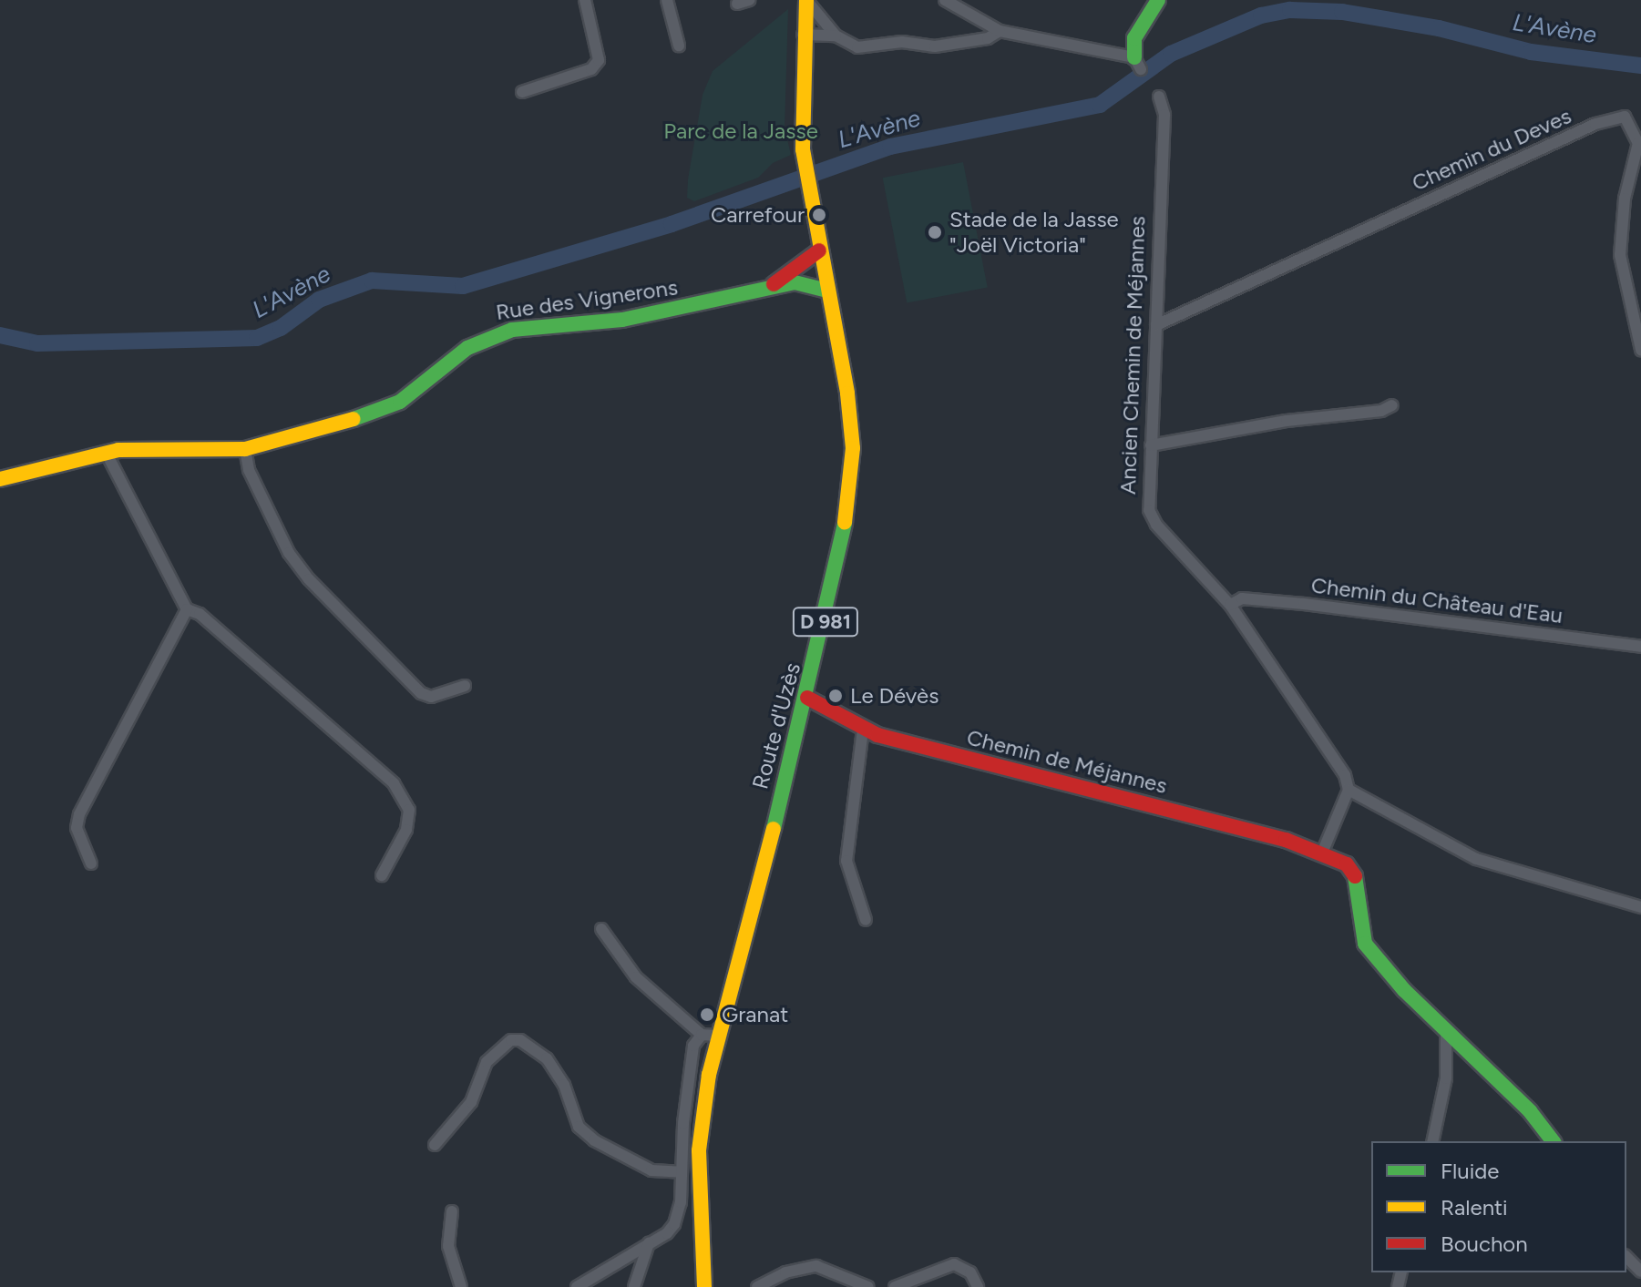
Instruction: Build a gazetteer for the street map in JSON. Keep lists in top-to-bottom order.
{
  "streets": {
    "street": [
      "Chemin du Deves",
      "Rue des Vignerons",
      "Ancien Chemin de Méjannes",
      "Chemin du Château d'Eau",
      "D 981",
      "Route d'Uzès",
      "Chemin de Méjannes"
    ]
  },
  "crossings": [
    ["Chemin du Deves", "Ancien Chemin de Méjannes"],
    ["Rue des Vignerons", "Route d'Uzès"],
    ["Ancien Chemin de Méjannes", "Chemin du Château d'Eau"],
    ["Route d'Uzès", "Chemin de Méjannes"]
  ],
  "water": ["L'Avène"],
  "parks": ["Parc de la Jasse"],
  "places": [
    "Carrefour",
    "Stade de la Jasse \"Joël Victoria\"",
    "Le Dévès",
    "Granat"
  ],
  "legend": ["Fluide", "Ralenti", "Bouchon"]
}
